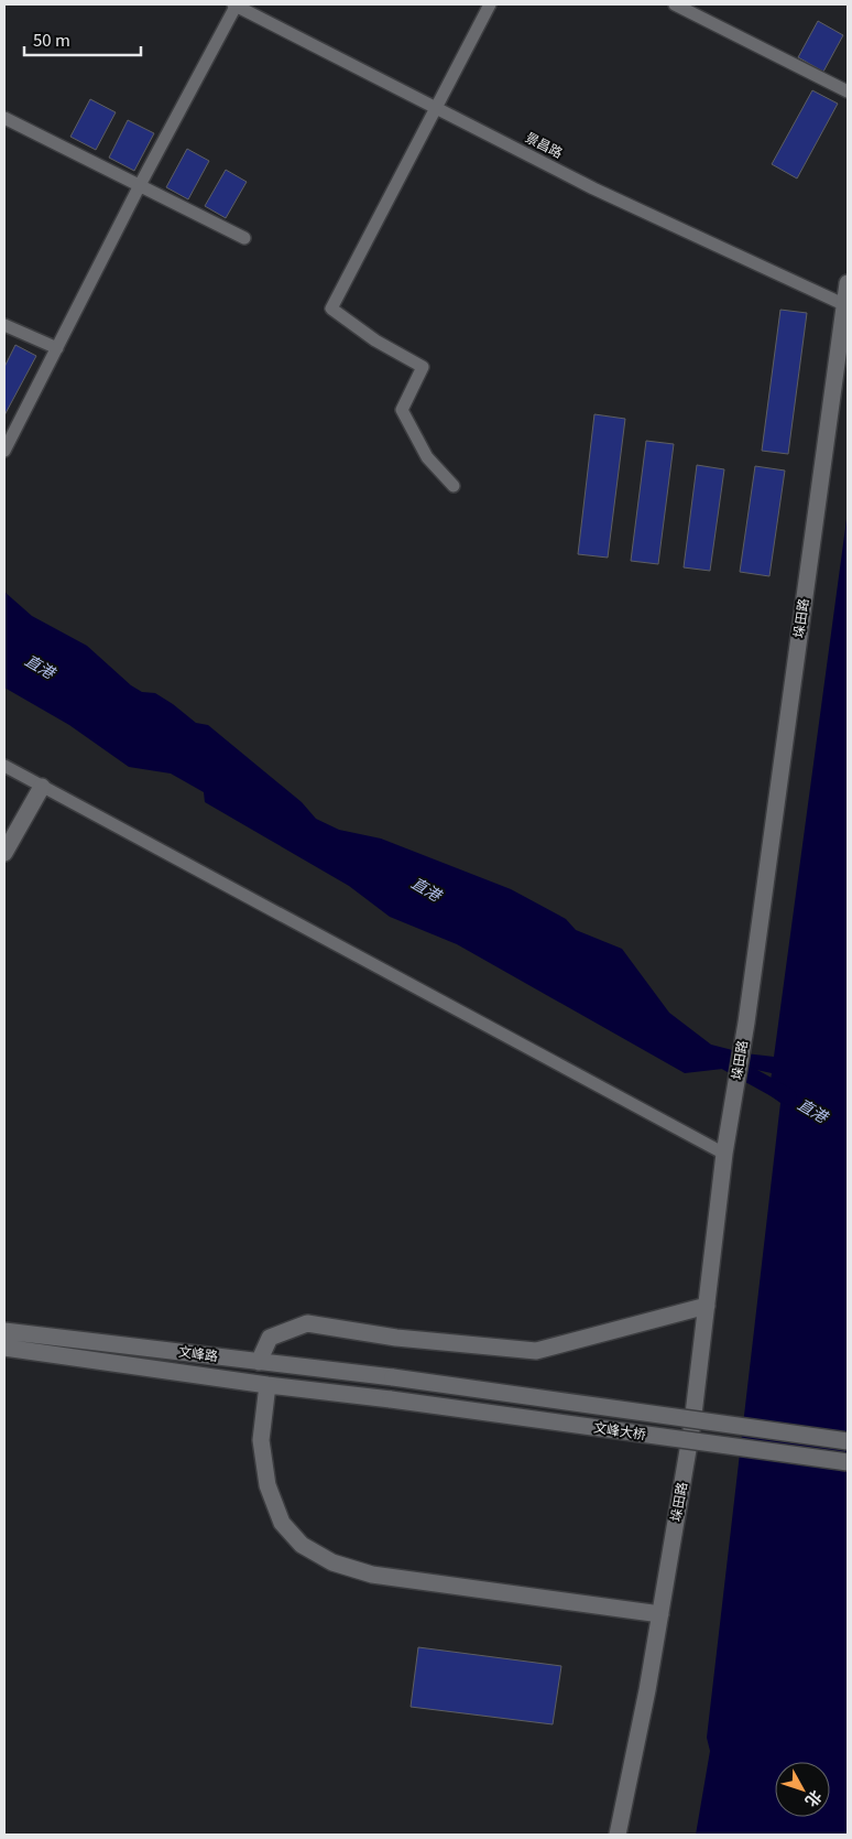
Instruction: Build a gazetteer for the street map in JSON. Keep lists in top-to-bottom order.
{
  "streets": {
    "street": [
      "景昌路",
      "垛田路",
      "文峰路",
      "文峰大桥"
    ]
  },
  "crossings": [
    ["景昌路", "垛田路"],
    ["文峰路", "文峰大桥"]
  ],
  "water": ["直港"],
  "scale_bar": "50 m",
  "north": "bottom right"
}
